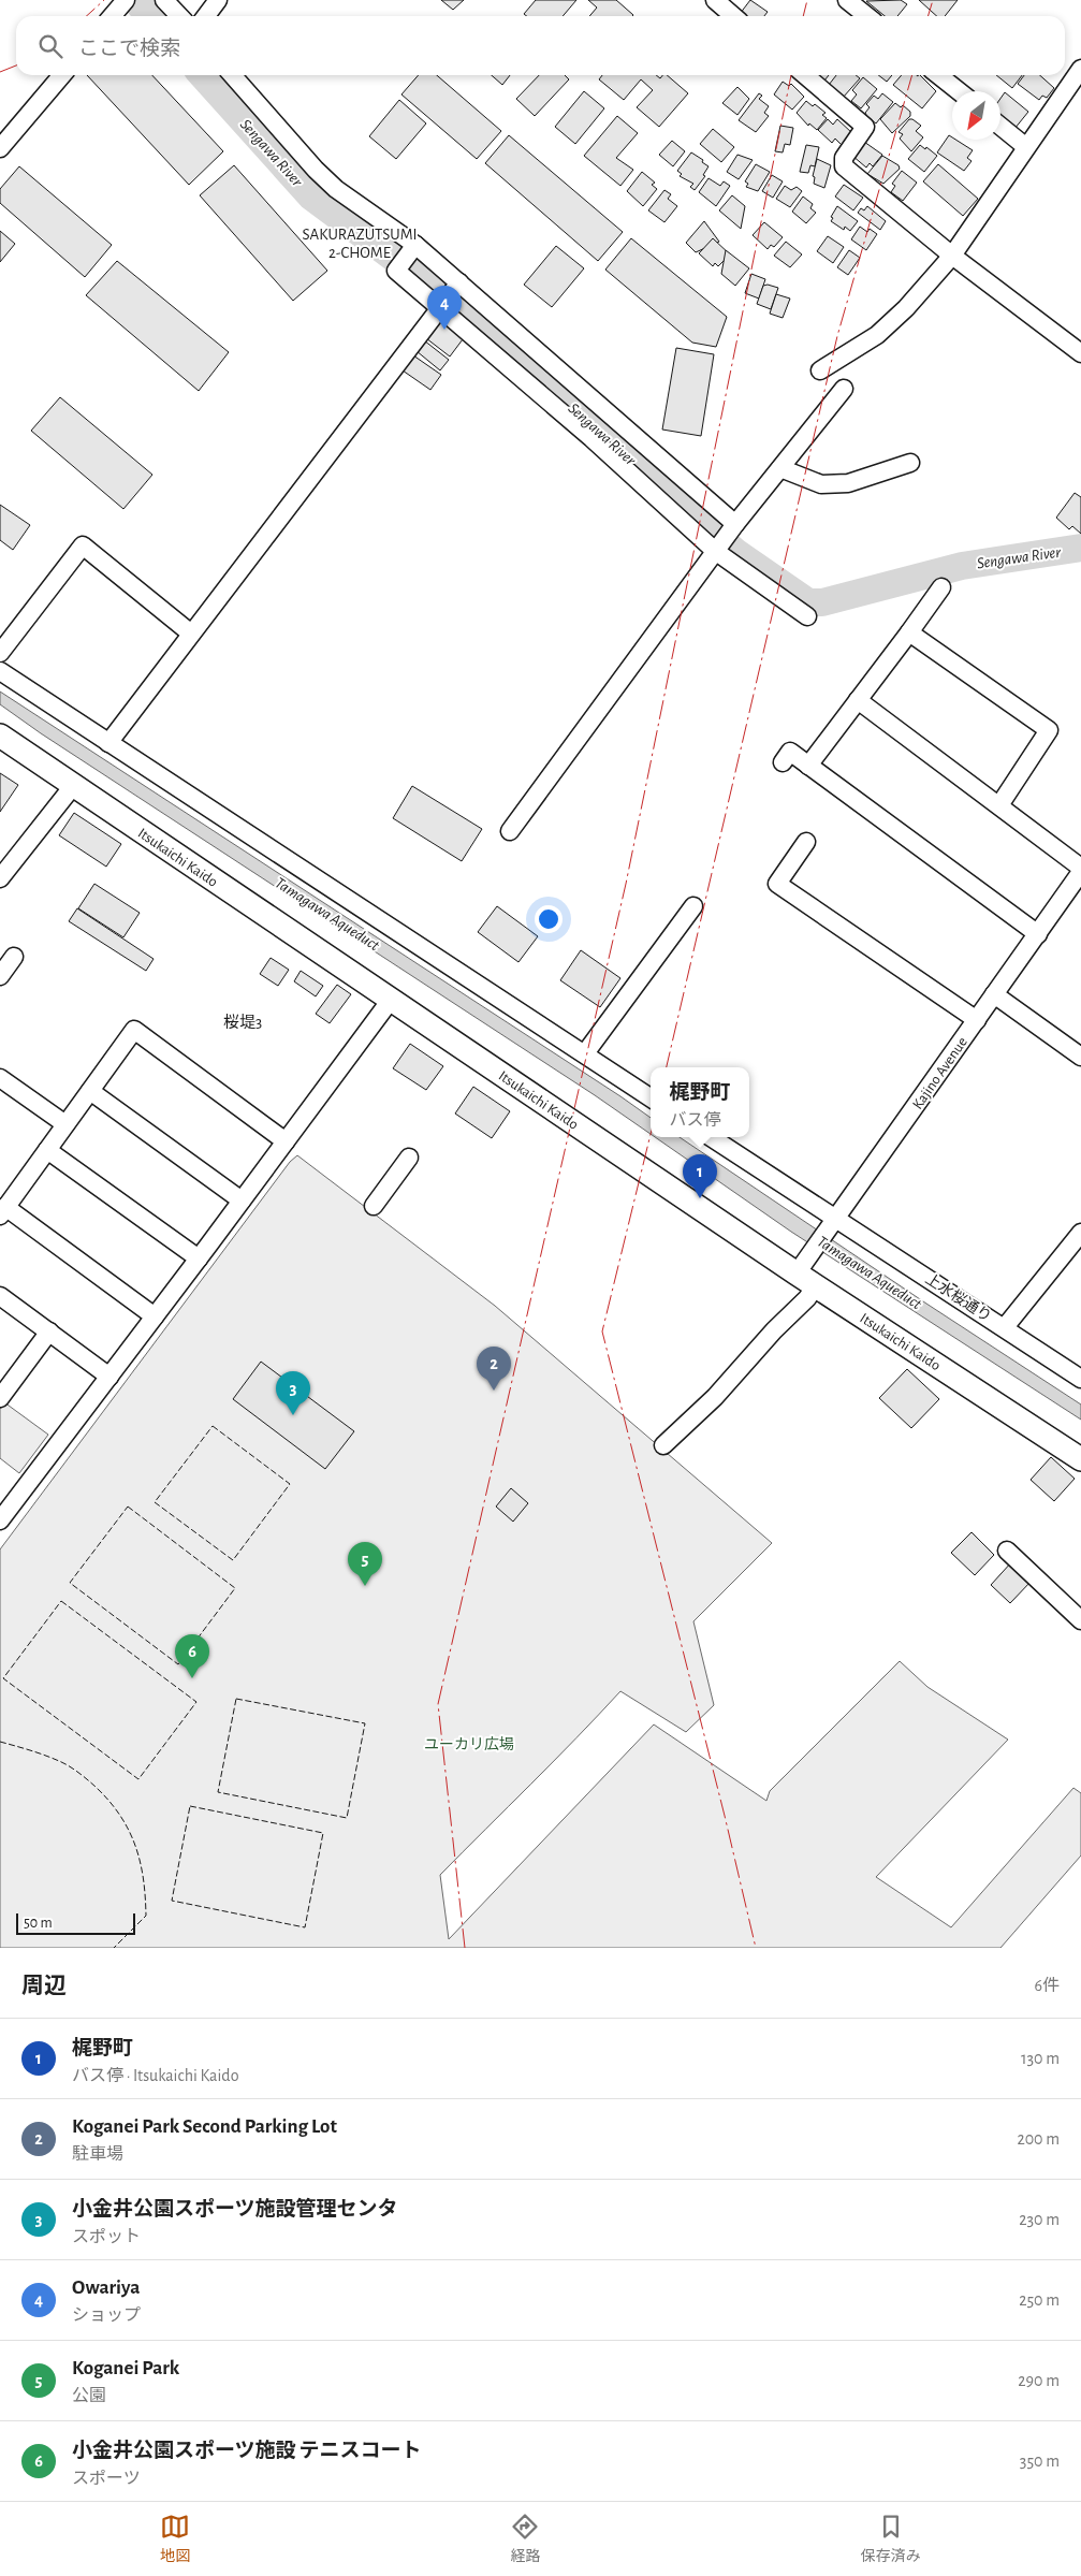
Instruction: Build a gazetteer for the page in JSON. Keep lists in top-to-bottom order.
{
  "streets": {
    "main road": ["Itsukaichi Kaido"],
    "street": ["Kajino Avenue", "上水桜通り"]
  },
  "crossings": [
    ["Itsukaichi Kaido", "Kajino Avenue"],
    ["Kajino Avenue", "上水桜通り"]
  ],
  "districts": ["SAKURAZUTSUMI 2-CHOME", "桜堤3"],
  "water": ["Sengawa River", "Tamagawa Aqueduct"],
  "parks": ["ユーカリ広場"],
  "scale_bar": "50 m",
  "north": "bottom left",
  "page": {
    "search": "ここで検索",
    "pins": [
      "4",
      "1",
      "2",
      "3",
      "5",
      "6"
    ],
    "popup": ["梶野町", "バス停"],
    "scale": "50 m",
    "heading": ["周辺", "6件"],
    "list": [
      {
        "mark": "1",
        "name": "梶野町",
        "note": "バス停 · Itsukaichi Kaido",
        "value": "130 m"
      },
      {
        "mark": "2",
        "name": "Koganei Park Second Parking Lot",
        "note": "駐車場",
        "value": "200 m"
      },
      {
        "mark": "3",
        "name": "小金井公園スポーツ施設管理センタ",
        "note": "スポット",
        "value": "230 m"
      },
      {
        "mark": "4",
        "name": "Owariya",
        "note": "ショップ",
        "value": "250 m"
      },
      {
        "mark": "5",
        "name": "Koganei Park",
        "note": "公園",
        "value": "290 m"
      },
      {
        "mark": "6",
        "name": "小金井公園スポーツ施設 テニスコート",
        "note": "スポーツ",
        "value": "350 m"
      }
    ],
    "nav": ["地図", "経路", "保存済み"]
  }
}
